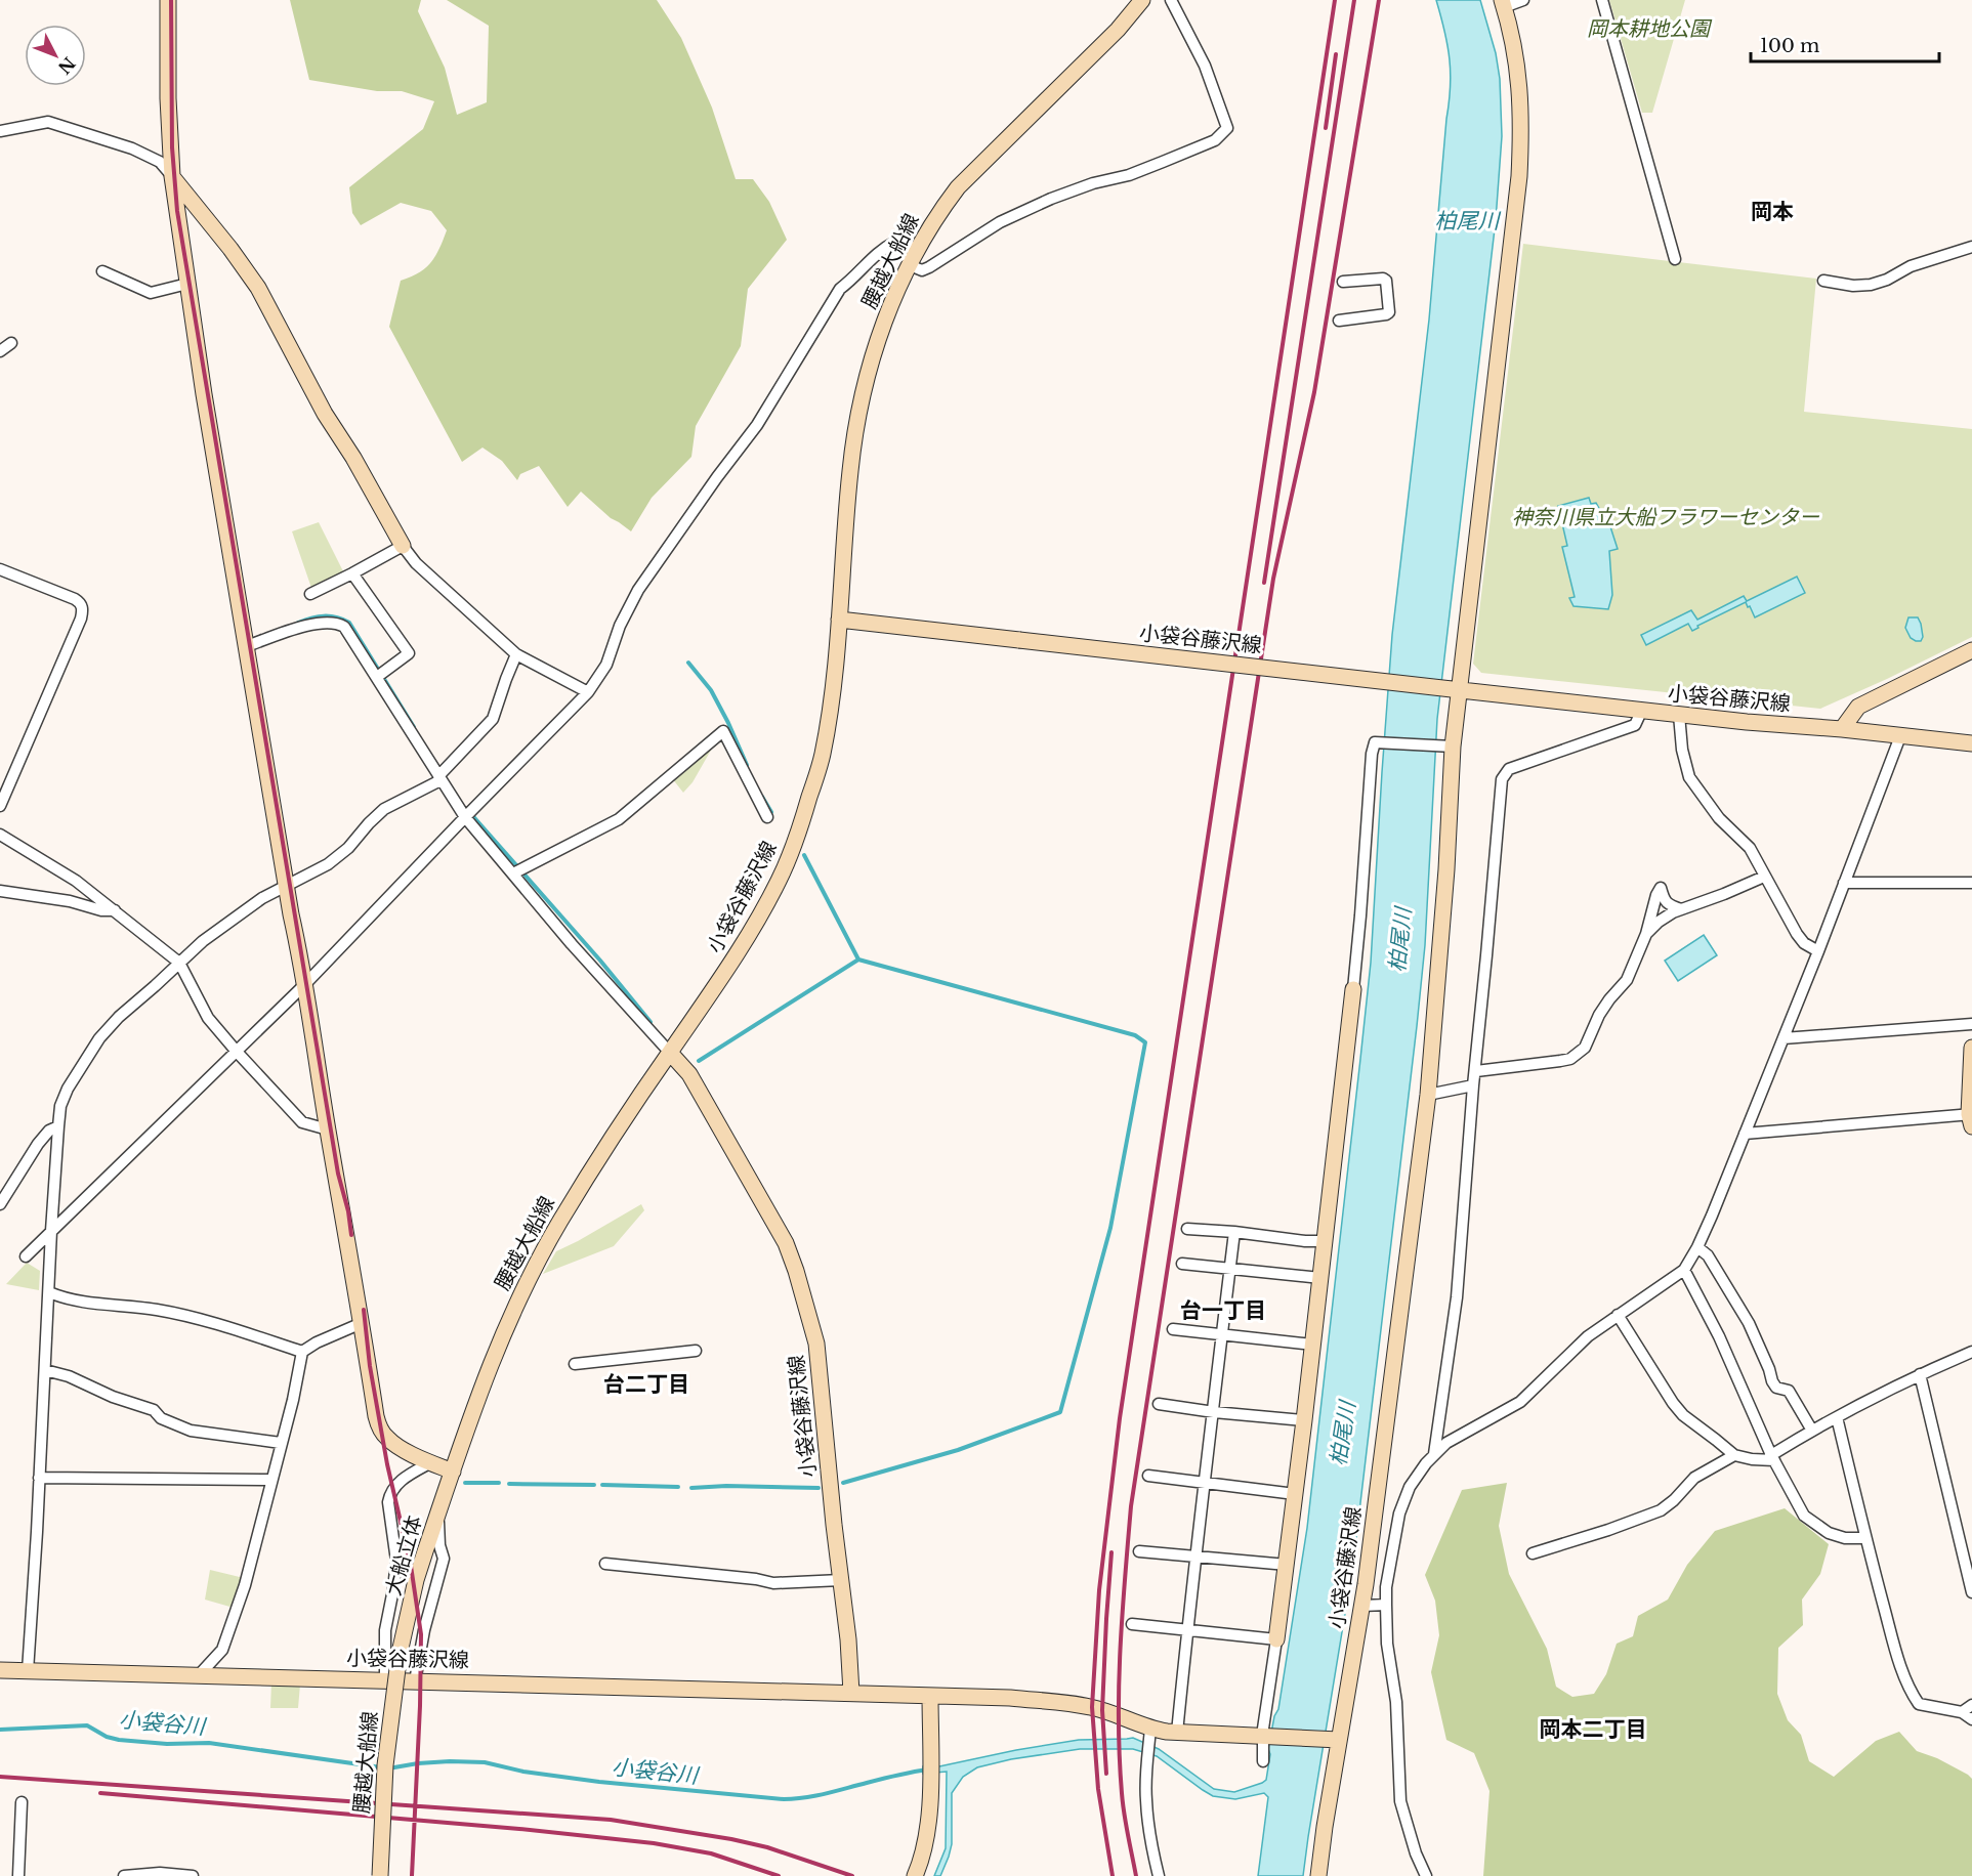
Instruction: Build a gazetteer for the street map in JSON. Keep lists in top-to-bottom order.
{
  "streets": {
    "main road": ["腰越大船線", "小袋谷藤沢線", "大船立体"]
  },
  "crossings": [
    ["腰越大船線", "小袋谷藤沢線"],
    ["腰越大船線", "大船立体"]
  ],
  "districts": [
    "岡本",
    "台一丁目",
    "台二丁目",
    "岡本二丁目"
  ],
  "water": ["柏尾川", "小袋谷川"],
  "parks": ["岡本耕地公園", "神奈川県立大船フラワーセンター"],
  "scale_bar": "100 m",
  "north": "bottom right"
}
